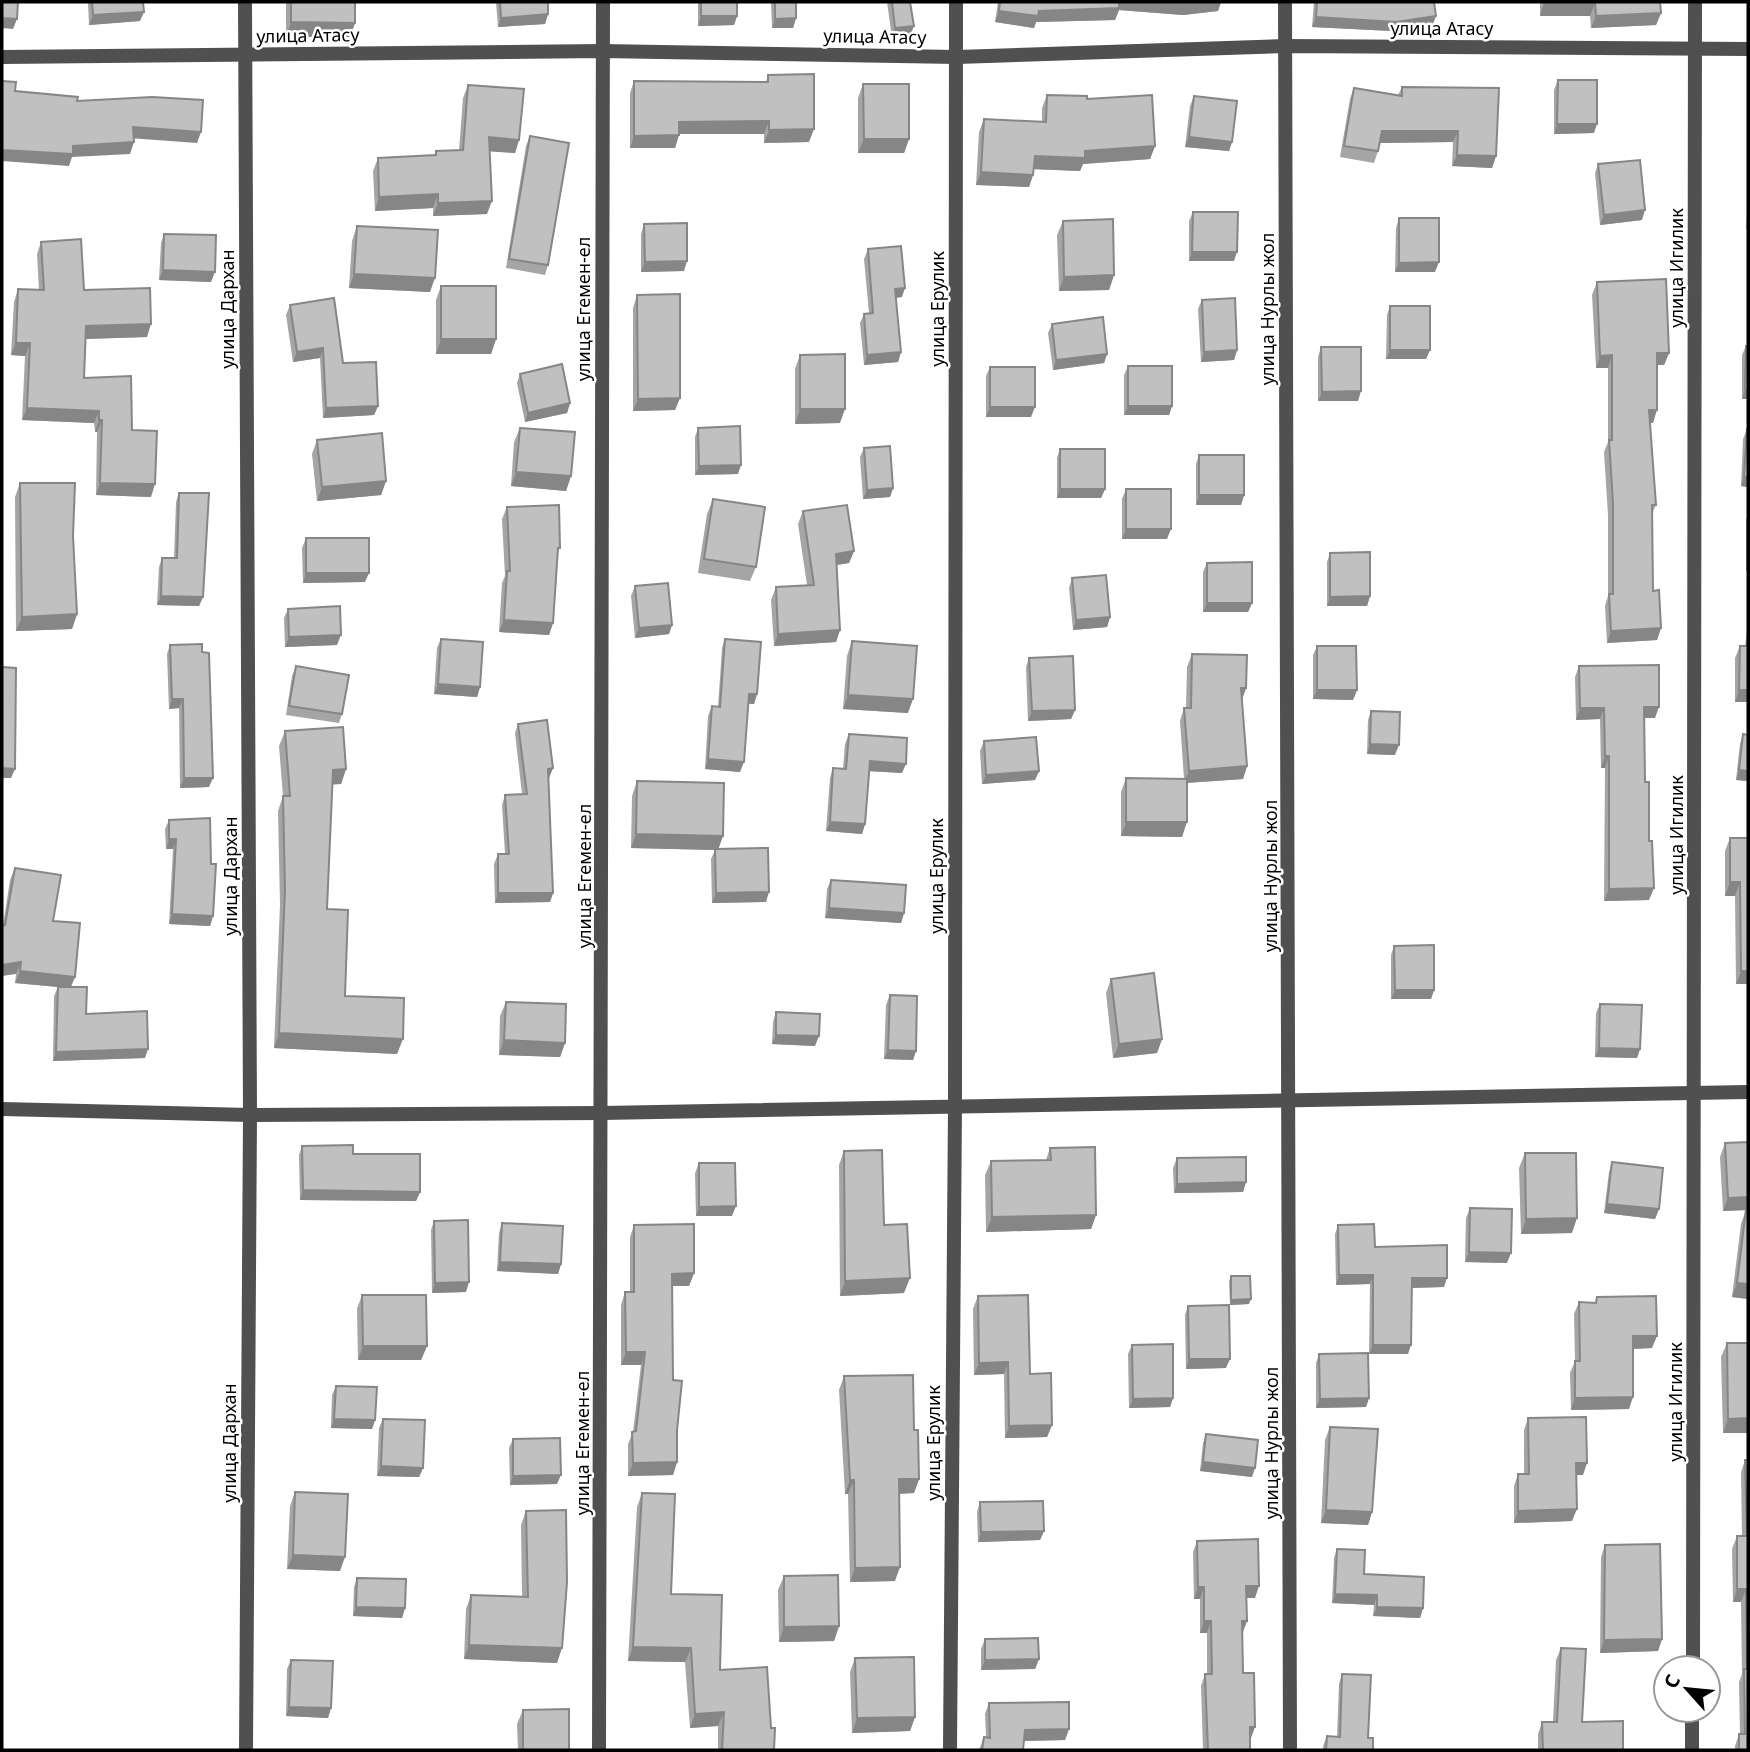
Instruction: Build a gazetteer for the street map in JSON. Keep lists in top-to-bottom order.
{
  "streets": {
    "street": [
      "улица Атасу",
      "улица Игилик",
      "улица Дархан",
      "улица Егемен-ел",
      "улица Ерулик",
      "улица Нурлы жол"
    ]
  },
  "crossings": [
    ["улица Атасу", "улица Игилик"],
    ["улица Атасу", "улица Дархан"],
    ["улица Атасу", "улица Егемен-ел"],
    ["улица Атасу", "улица Ерулик"],
    ["улица Атасу", "улица Нурлы жол"]
  ],
  "north": "top left"
}
